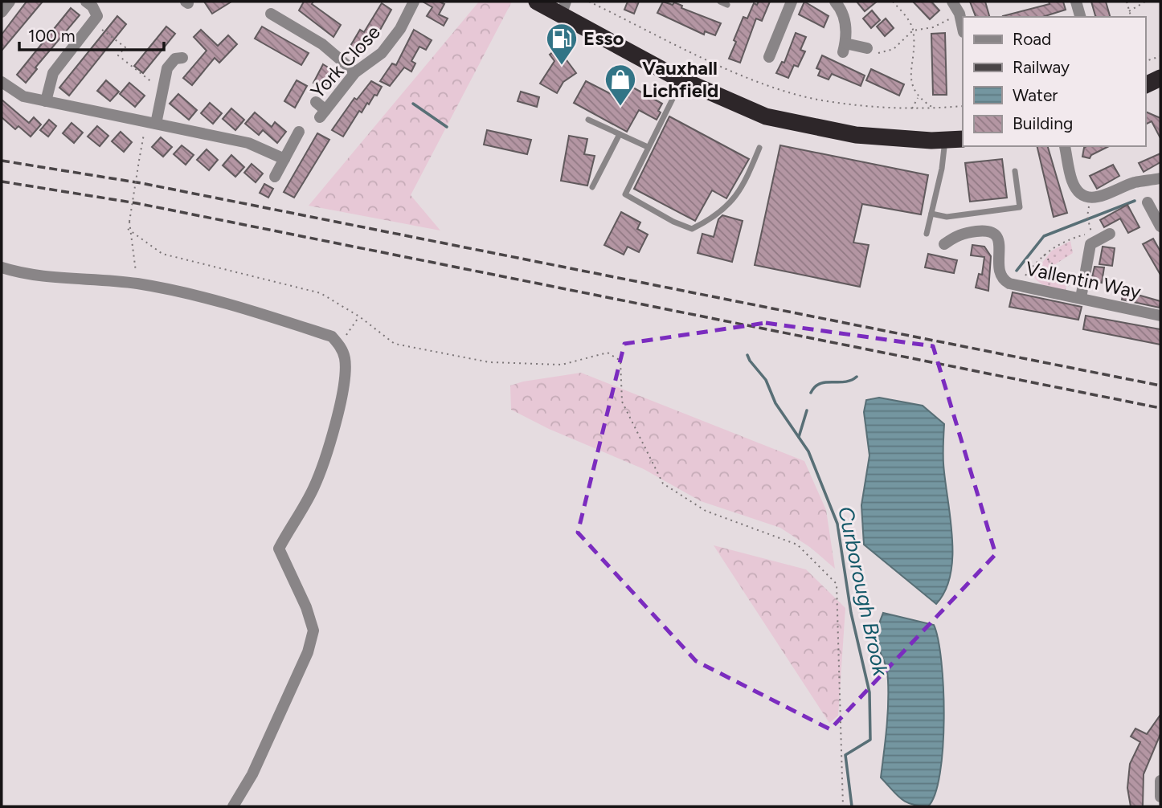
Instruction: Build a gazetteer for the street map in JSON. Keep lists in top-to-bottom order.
{
  "streets": {
    "street": ["York Close", "Vallentin Way"]
  },
  "water": ["Curborough Brook"],
  "places": {
    "fuel station": ["Esso"],
    "shop": ["Vauxhall Lichfield"]
  },
  "legend": [
    "Road",
    "Railway",
    "Water",
    "Building"
  ],
  "scale_bar": "100 m"
}
